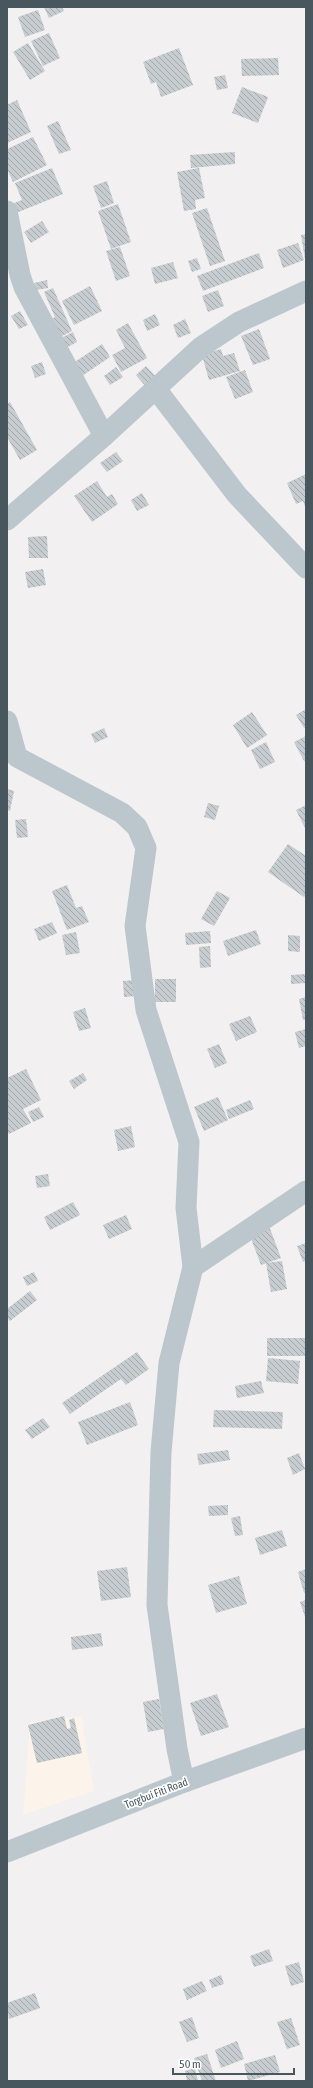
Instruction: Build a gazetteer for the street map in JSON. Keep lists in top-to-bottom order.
{
  "streets": {
    "street": ["Torgbui Fiti Road"]
  },
  "scale_bar": "50 m"
}
